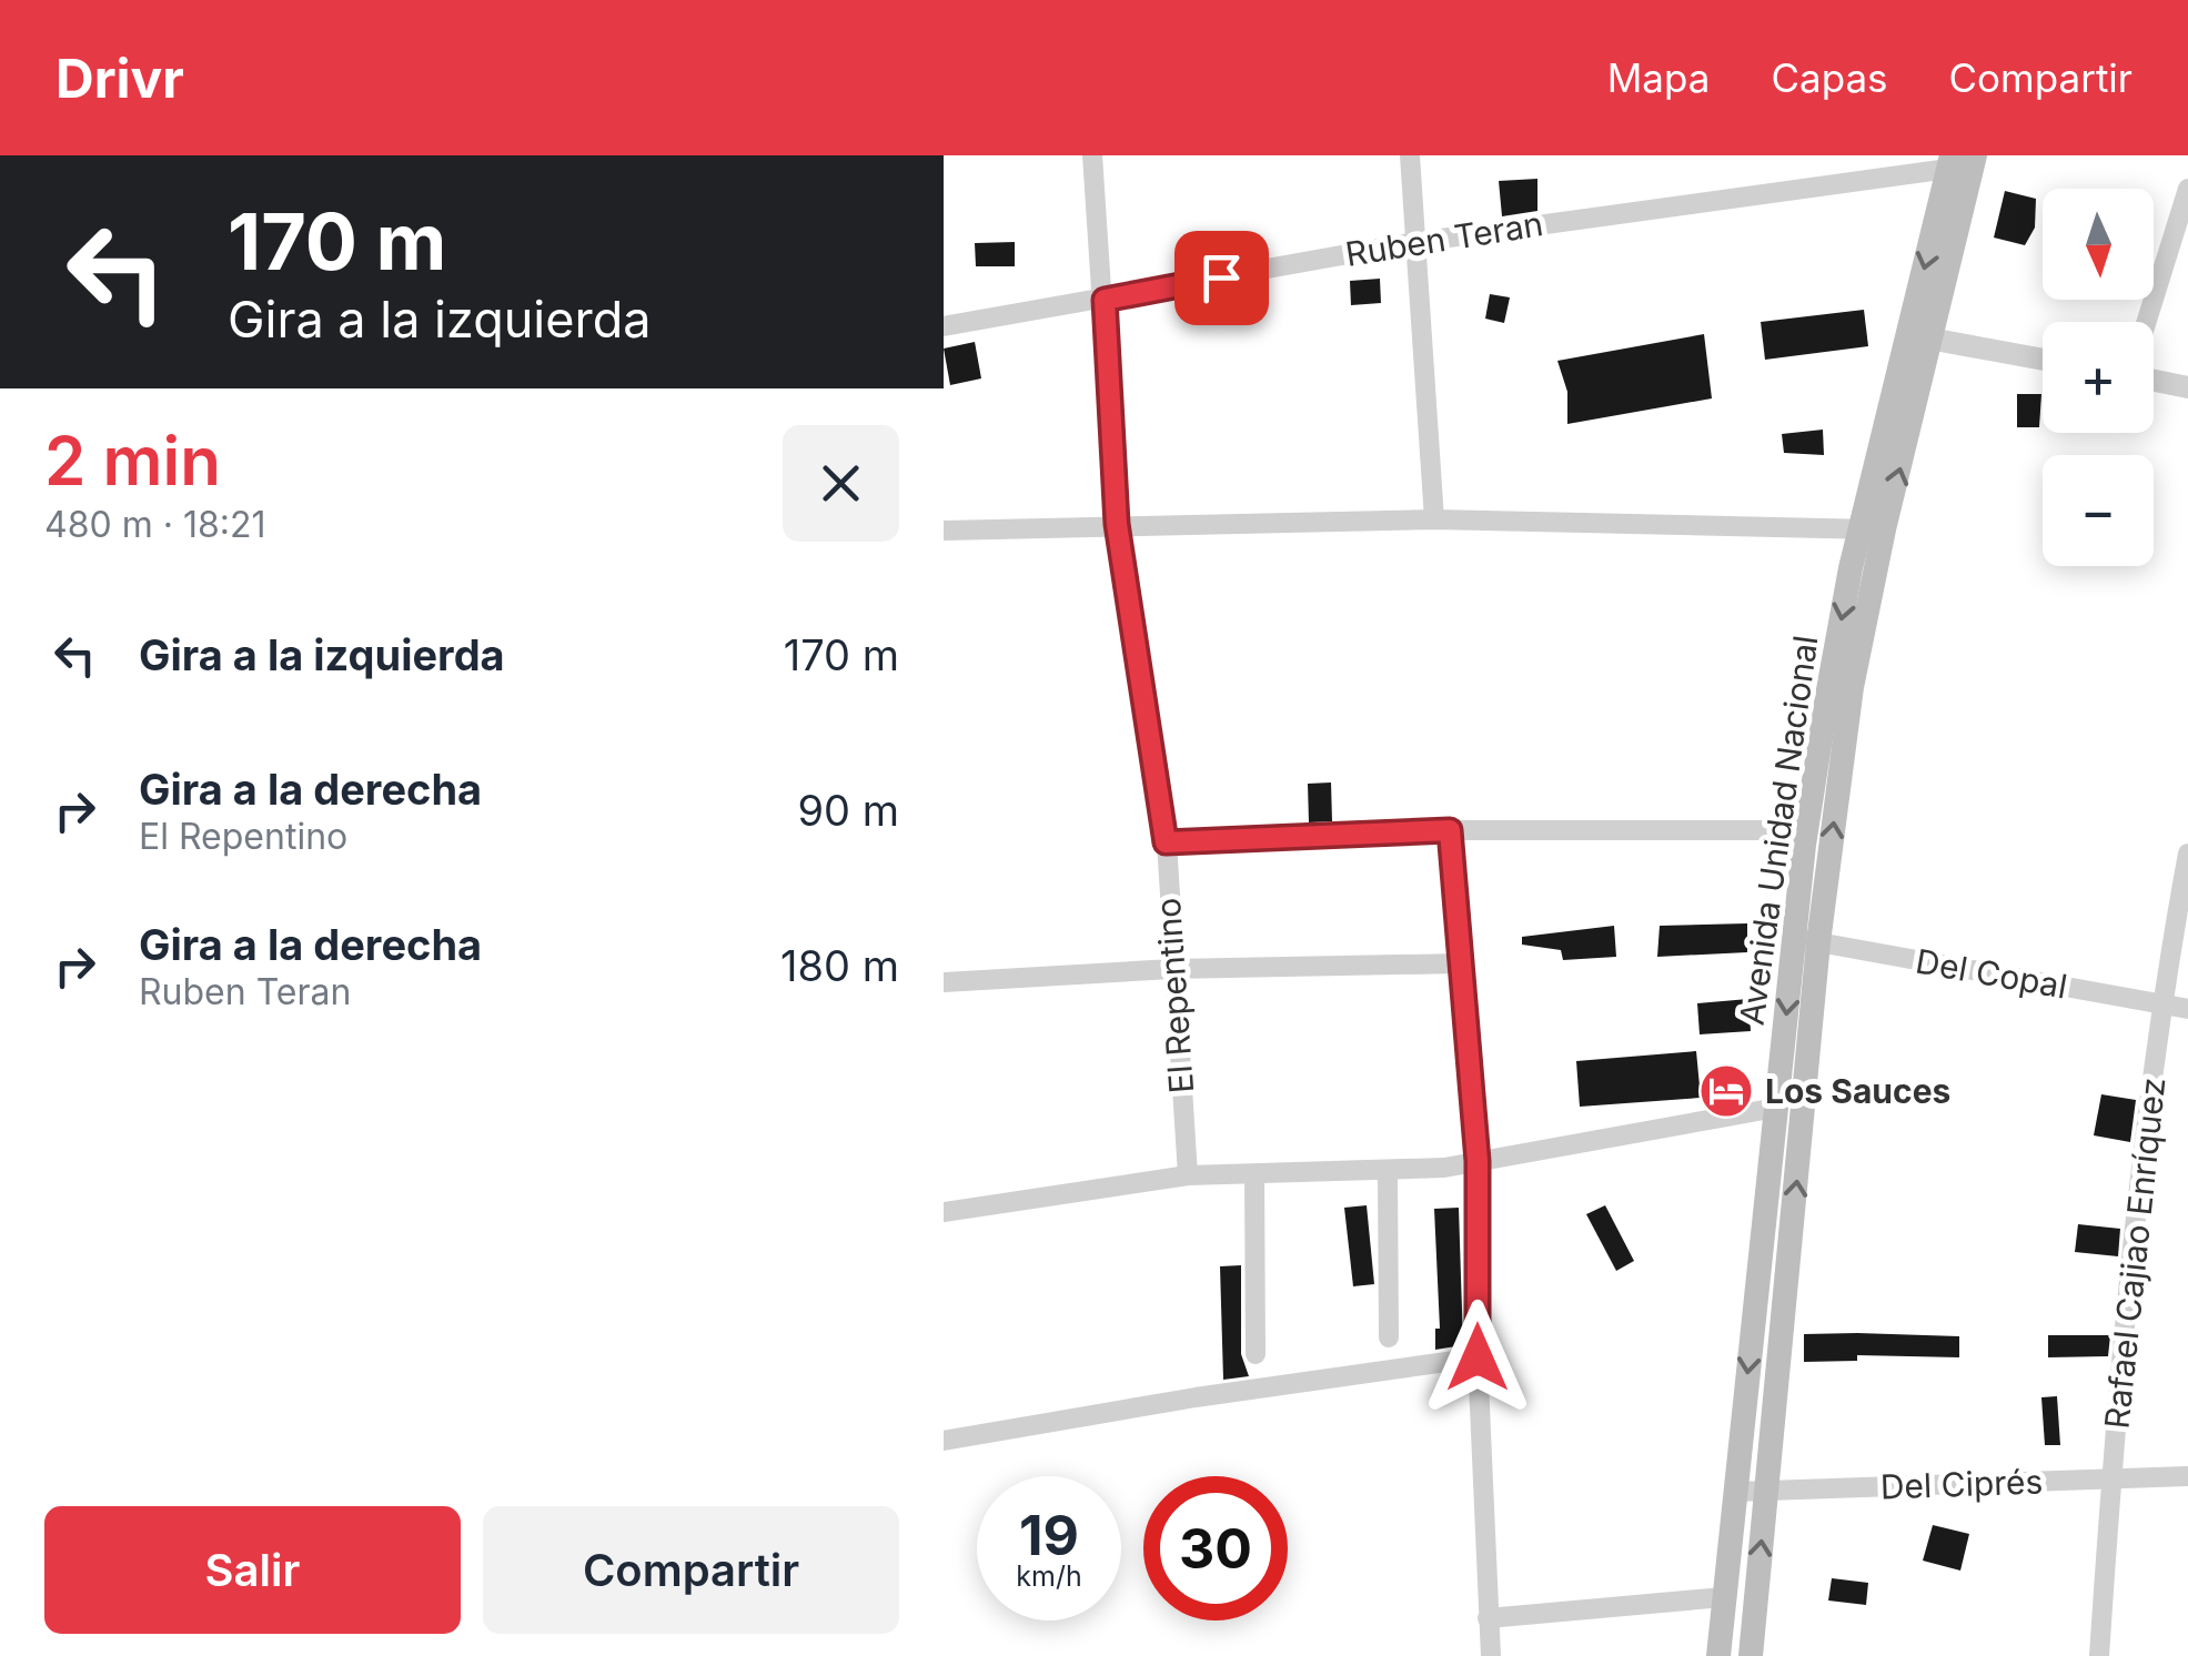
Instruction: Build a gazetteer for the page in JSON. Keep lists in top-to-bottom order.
{
  "streets": {
    "main road": ["Avenida Unidad Nacional"],
    "street": [
      "Ruben Teran",
      "Del Copal",
      "El Repentino",
      "Rafael Cajiao Enríquez",
      "Del Ciprés"
    ]
  },
  "crossings": [
    ["Ruben Teran", "Avenida Unidad Nacional"],
    ["Ruben Teran", "El Repentino"],
    ["Avenida Unidad Nacional", "Del Copal"],
    ["Avenida Unidad Nacional", "Del Ciprés"],
    ["Del Copal", "Rafael Cajiao Enríquez"],
    ["Rafael Cajiao Enríquez", "Del Ciprés"]
  ],
  "places": {
    "hotel": ["Los Sauces"]
  },
  "north": "bottom",
  "page": {
    "header": "Drivr",
    "nav": ["Mapa", "Capas", "Compartir"],
    "turn": ["170 m", "Gira a la izquierda"],
    "map_buttons": ["+", "−"],
    "heading": ["2 min", "480 m · 18:21"],
    "list": [
      {
        "name": "Gira a la izquierda",
        "value": "170 m"
      },
      {
        "name": "Gira a la derecha",
        "note": "El Repentino",
        "value": "90 m"
      },
      {
        "name": "Gira a la derecha",
        "note": "Ruben Teran",
        "value": "180 m"
      }
    ],
    "speed": "19 km/h",
    "limit": "30",
    "buttons": ["Salir", "Compartir"]
  }
}
